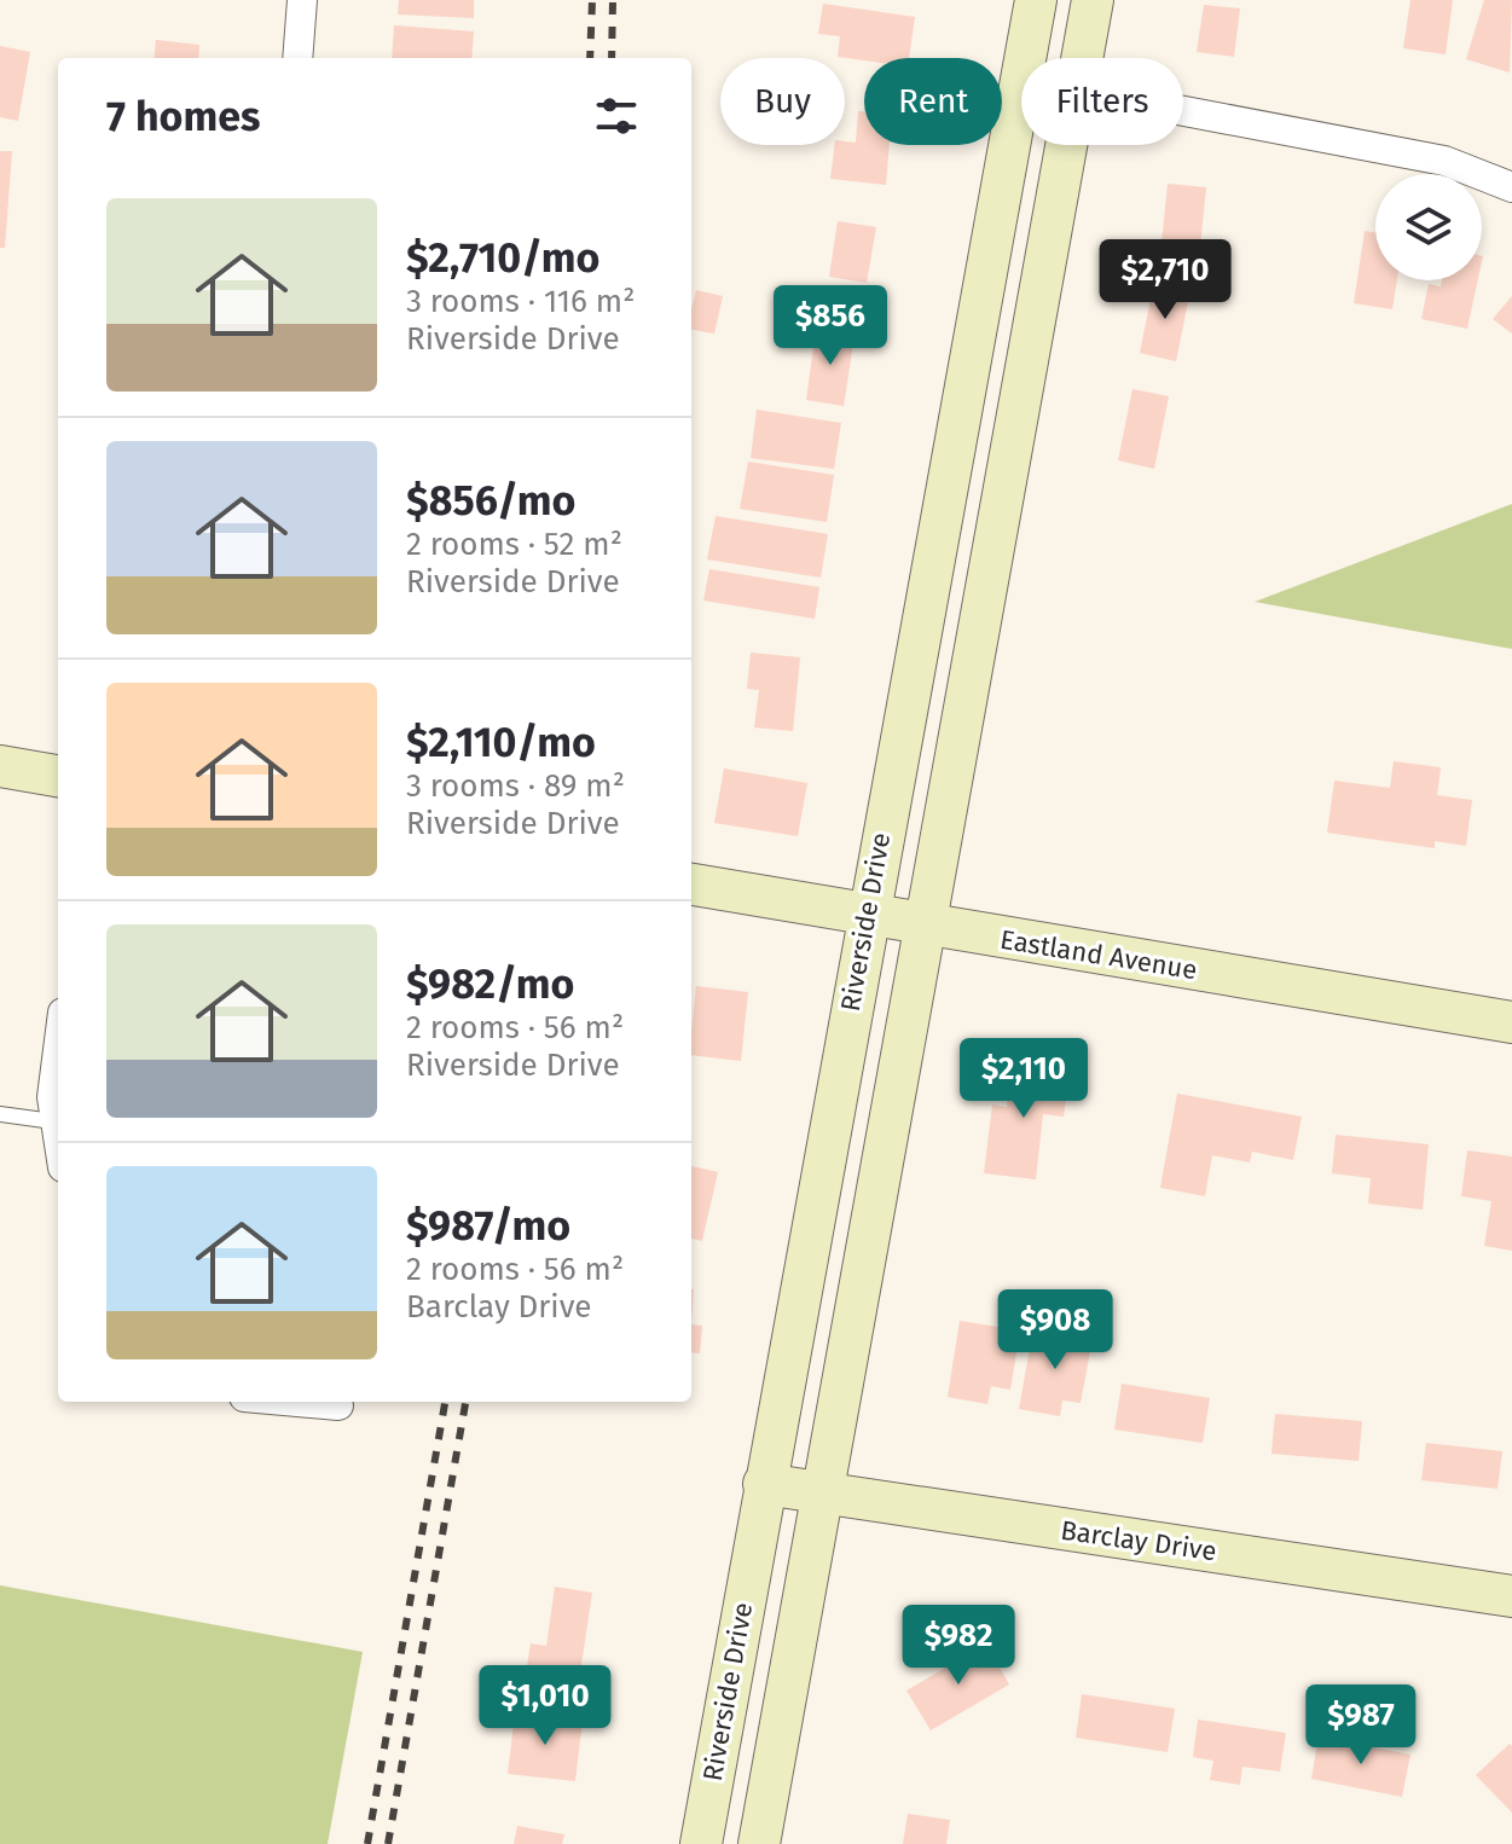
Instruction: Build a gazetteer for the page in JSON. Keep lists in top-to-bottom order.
{
  "streets": {
    "street": ["Riverside Drive", "Eastland Avenue", "Barclay Drive"]
  },
  "crossings": [
    ["Riverside Drive", "Eastland Avenue"],
    ["Riverside Drive", "Barclay Drive"]
  ],
  "page": {
    "chip": ["Buy", "Rent", "Filters"],
    "heading": "7 homes",
    "list": [
      {
        "name": "$2,710/mo",
        "note": "3 rooms · 116 m² · Riverside Drive"
      },
      {
        "name": "$856/mo",
        "note": "2 rooms · 52 m² · Riverside Drive"
      },
      {
        "name": "$2,110/mo",
        "note": "3 rooms · 89 m² · Riverside Drive"
      },
      {
        "name": "$982/mo",
        "note": "2 rooms · 56 m² · Riverside Drive"
      },
      {
        "name": "$987/mo",
        "note": "2 rooms · 56 m² · Barclay Drive"
      }
    ],
    "price": [
      "$2,710",
      "$856",
      "$2,110",
      "$908",
      "$982",
      "$1,010",
      "$987"
    ]
  }
}
